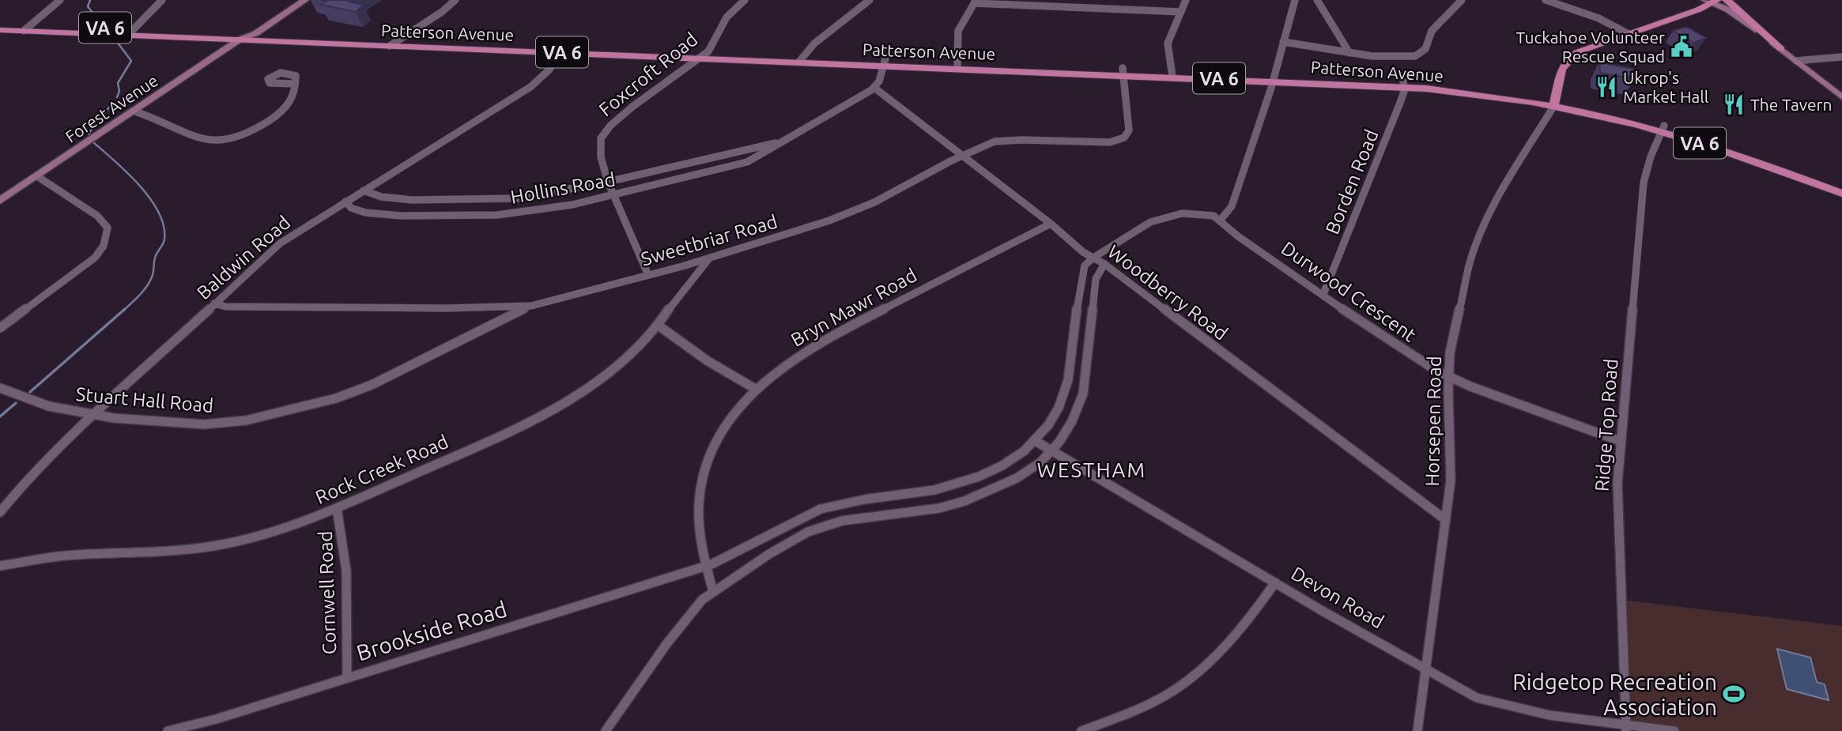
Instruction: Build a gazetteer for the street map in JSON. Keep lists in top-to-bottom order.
{
  "streets": {
    "main road": [
      "VA 6",
      "Patterson Avenue",
      "Forest Avenue",
      "Horsepen Road"
    ],
    "street": [
      "Foxcroft Road",
      "Borden Road",
      "Hollins Road",
      "Sweetbriar Road",
      "Baldwin Road",
      "Durwood Crescent",
      "Woodberry Road",
      "Bryn Mawr Road",
      "Stuart Hall Road",
      "Ridge Top Road",
      "Rock Creek Road",
      "Cornwell Road",
      "Devon Road",
      "Brookside Road"
    ]
  },
  "crossings": [
    ["Patterson Avenue", "Foxcroft Road"],
    ["Patterson Avenue", "Forest Avenue"],
    ["Patterson Avenue", "Borden Road"],
    ["Patterson Avenue", "Sweetbriar Road"],
    ["Patterson Avenue", "Baldwin Road"],
    ["Patterson Avenue", "Horsepen Road"],
    ["Patterson Avenue", "Ridge Top Road"],
    ["Foxcroft Road", "Hollins Road"],
    ["Foxcroft Road", "Sweetbriar Road"],
    ["Borden Road", "Durwood Crescent"],
    ["Hollins Road", "Baldwin Road"],
    ["Hollins Road", "Woodberry Road"],
    ["Sweetbriar Road", "Baldwin Road"],
    ["Sweetbriar Road", "Woodberry Road"],
    ["Sweetbriar Road", "Stuart Hall Road"],
    ["Sweetbriar Road", "Rock Creek Road"],
    ["Baldwin Road", "Stuart Hall Road"],
    ["Durwood Crescent", "Horsepen Road"],
    ["Durwood Crescent", "Ridge Top Road"],
    ["Woodberry Road", "Bryn Mawr Road"],
    ["Woodberry Road", "Horsepen Road"],
    ["Woodberry Road", "Brookside Road"],
    ["Bryn Mawr Road", "Brookside Road"],
    ["Horsepen Road", "Devon Road"],
    ["Ridge Top Road", "Devon Road"],
    ["Rock Creek Road", "Cornwell Road"],
    ["Cornwell Road", "Brookside Road"],
    ["Devon Road", "Brookside Road"]
  ],
  "districts": ["WESTHAM"],
  "places": {
    "public building": ["Tuckahoe Volunteer Rescue Squad"],
    "restaurant": ["Ukrop's Market Hall", "The Tavern"],
    "sports": ["Ridgetop Recreation Association"]
  }
}
